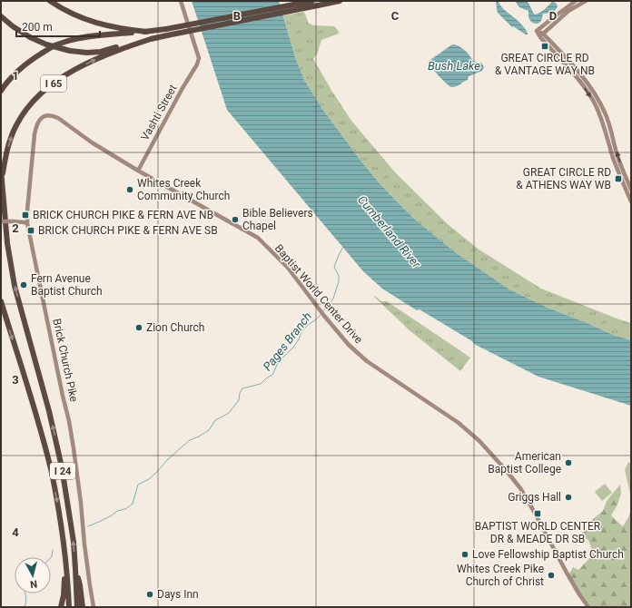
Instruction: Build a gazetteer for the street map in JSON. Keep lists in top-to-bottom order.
{
  "streets": {
    "highway": ["I 65", "I 24"],
    "street": ["Vashti Street", "Baptist World Center Drive", "Brick Church Pike"]
  },
  "crossings": [
    ["I 65", "I 24"],
    ["Vashti Street", "Baptist World Center Drive"],
    ["Baptist World Center Drive", "Brick Church Pike"]
  ],
  "water": ["Bush Lake", "Cumberland River", "Pages Branch"],
  "places": {
    "transit": [
      "GREAT CIRCLE RD & VANTAGE WAY NB",
      "GREAT CIRCLE RD & ATHENS WAY WB",
      "BRICK CHURCH PIKE & FERN AVE NB",
      "BRICK CHURCH PIKE & FERN AVE SB",
      "BAPTIST WORLD CENTER DR & MEADE DR SB"
    ],
    "other": [
      "Whites Creek Community Church",
      "Bible Believers Chapel",
      "Fern Avenue Baptist Church",
      "Zion Church",
      "American Baptist College",
      "Griggs Hall",
      "Love Fellowship Baptist Church",
      "Whites Creek Pike Church of Christ",
      "Days Inn"
    ]
  },
  "scale_bar": "200 m",
  "north": "bottom",
  "grid": {
    "columns": ["B", "C", "D"],
    "rows": [
      "1",
      "2",
      "3",
      "4"
    ]
  }
}
